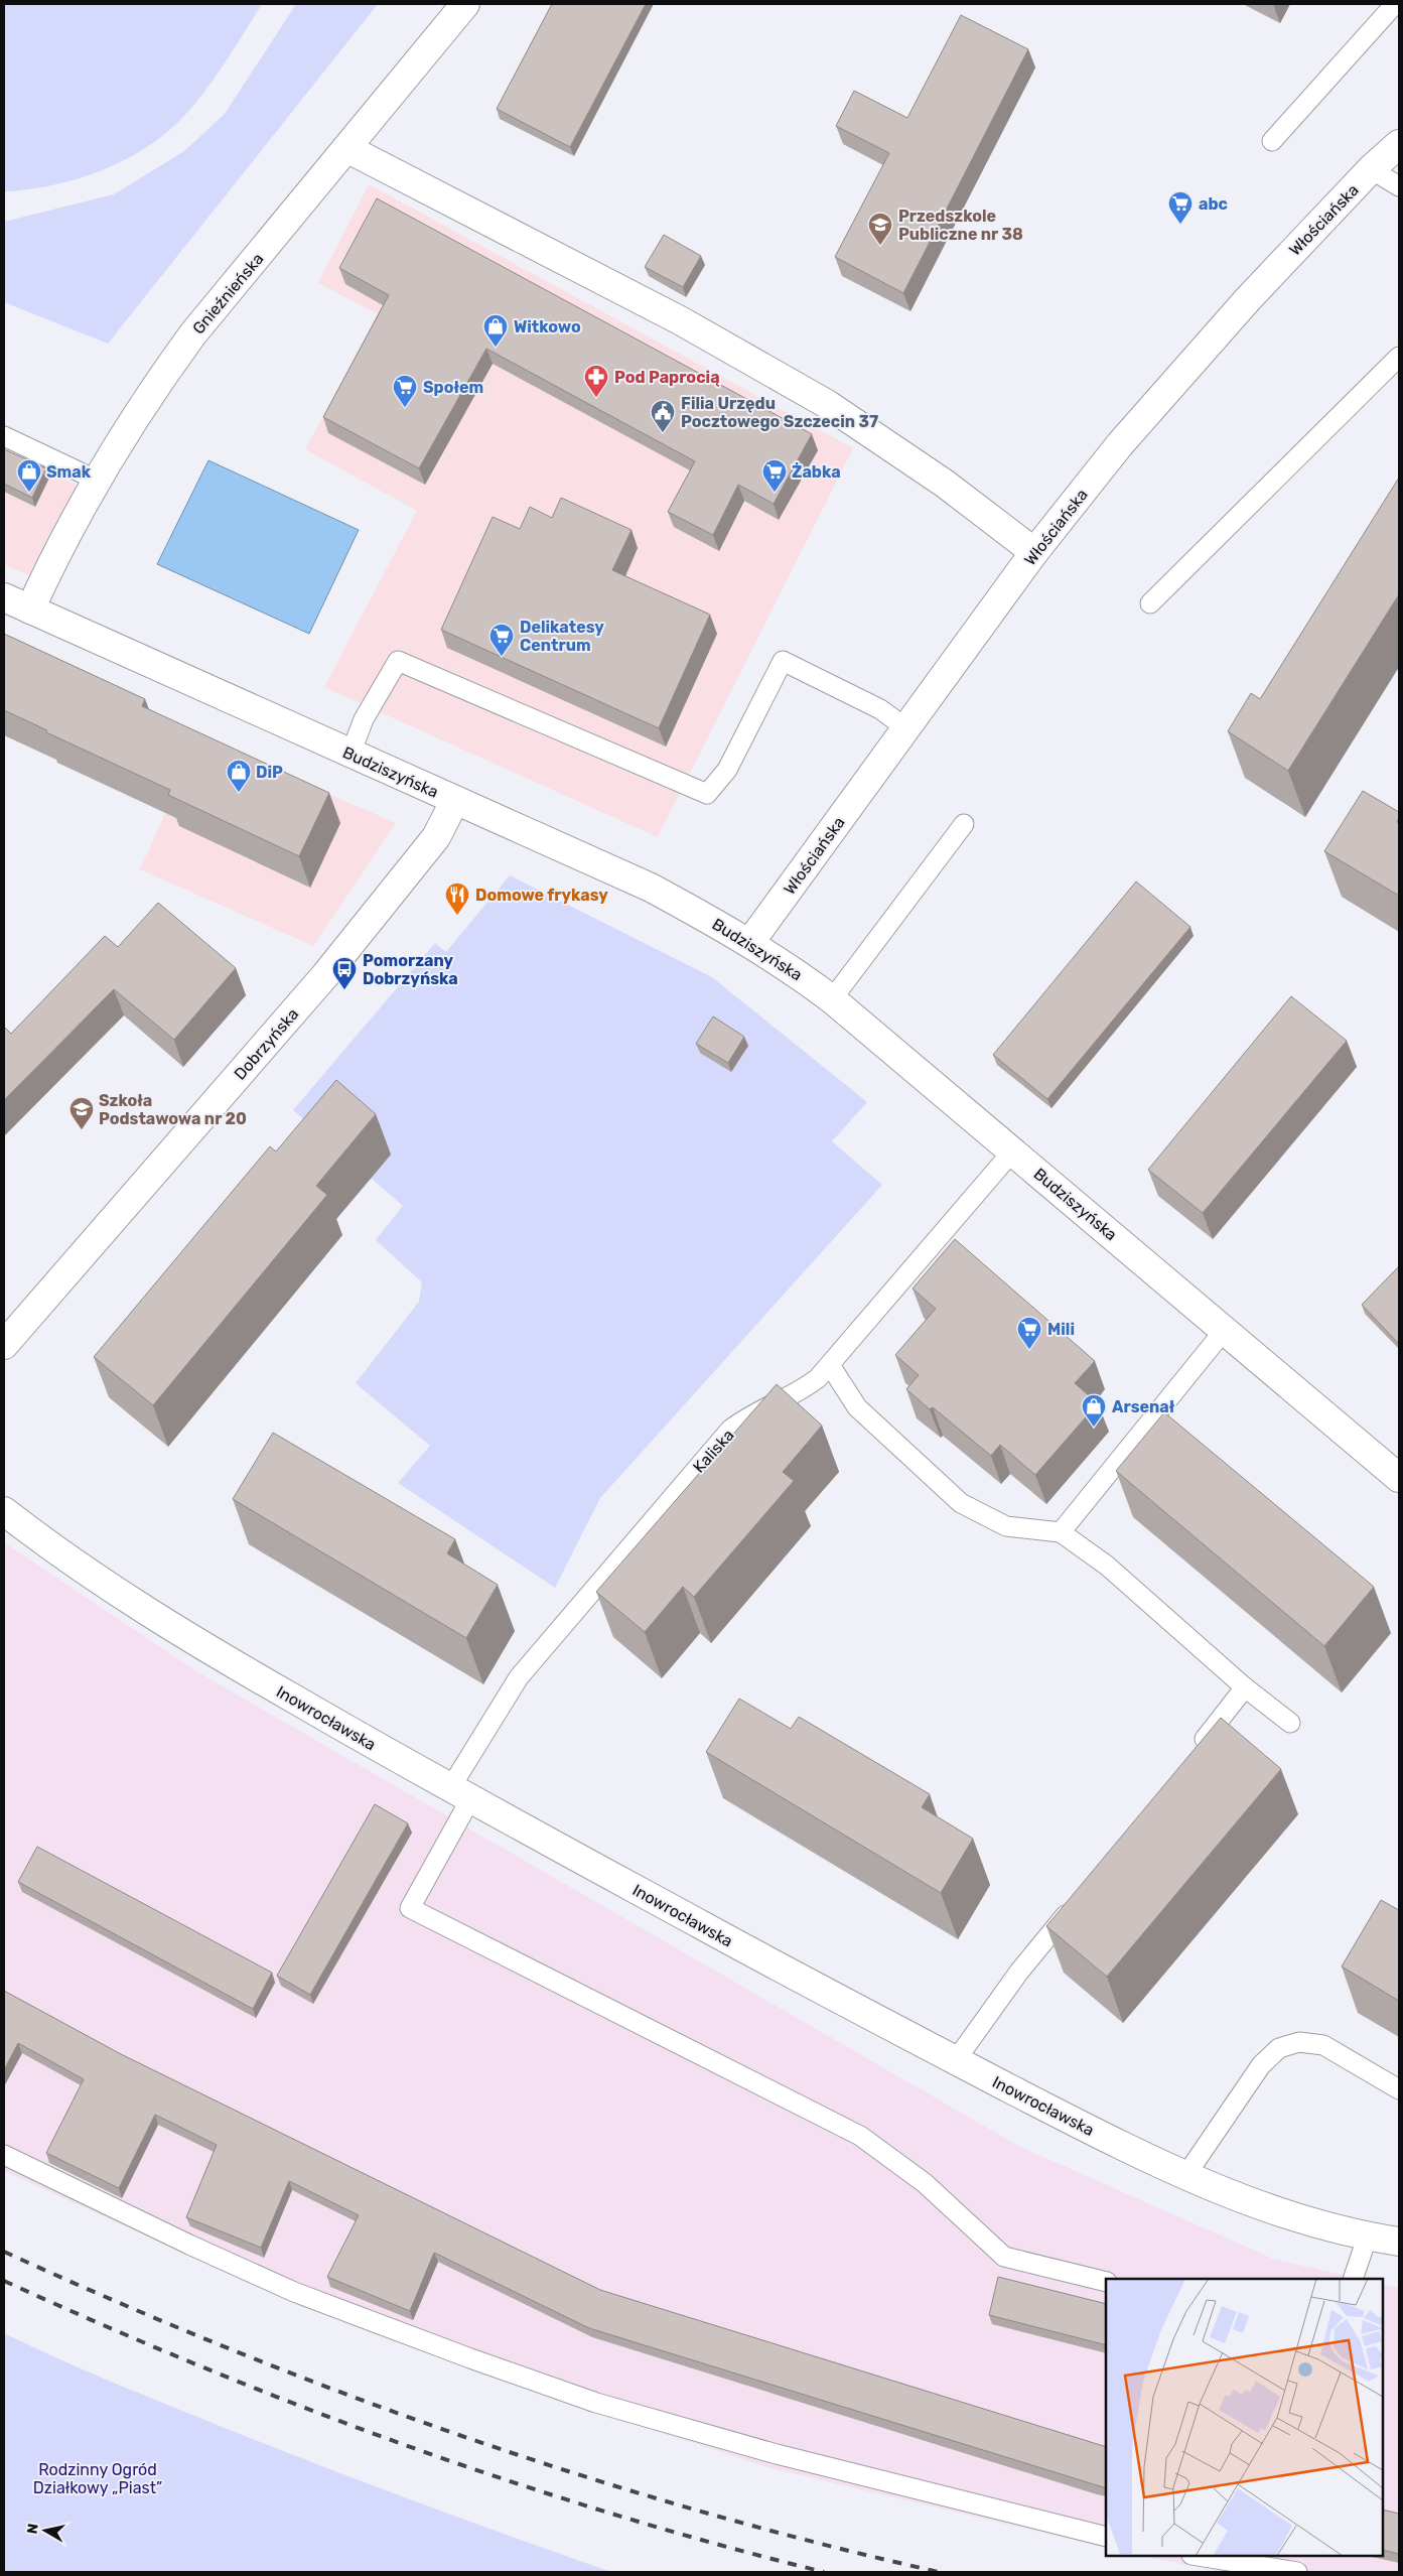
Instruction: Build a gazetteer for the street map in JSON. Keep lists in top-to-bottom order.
{
  "streets": {
    "street": [
      "Włościańska",
      "Gnieźnieńska",
      "Budziszyńska",
      "Dobrzyńska",
      "Inowrocławska"
    ],
    "lane": ["Kaliska"]
  },
  "crossings": [
    ["Włościańska", "Budziszyńska"],
    ["Gnieźnieńska", "Budziszyńska"],
    ["Budziszyńska", "Dobrzyńska"],
    ["Budziszyńska", "Kaliska"],
    ["Kaliska", "Inowrocławska"]
  ],
  "parks": ["Rodzinny Ogród Działkowy „Piast”"],
  "places": {
    "supermarket": [
      "abc",
      "Społem",
      "Żabka",
      "Delikatesy Centrum",
      "Mili"
    ],
    "school or university": ["Przedszkole Publiczne nr 38", "Szkoła Podstawowa nr 20"],
    "shop": [
      "Witkowo",
      "Smak",
      "DiP",
      "Arsenał"
    ],
    "pharmacy": ["Pod Paprocią"],
    "public building": ["Filia Urzędu Pocztowego Szczecin 37"],
    "restaurant": ["Domowe frykasy"],
    "bus stop": ["Pomorzany Dobrzyńska"]
  },
  "north": "left"
}
